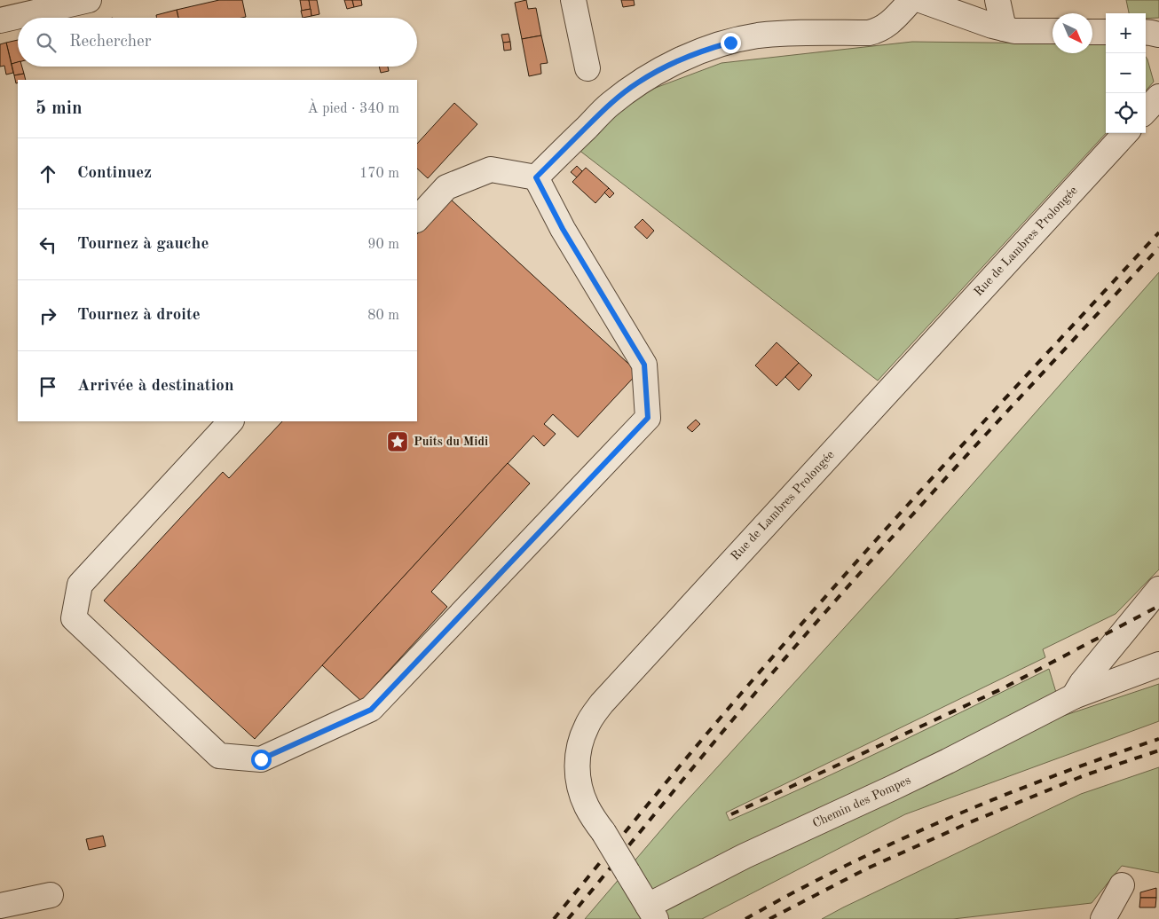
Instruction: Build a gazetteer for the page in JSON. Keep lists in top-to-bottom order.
{
  "streets": {
    "street": ["Rue de Lambres Prolongée", "Chemin des Pompes"]
  },
  "crossings": [
    ["Rue de Lambres Prolongée", "Chemin des Pompes"]
  ],
  "places": {
    "place": ["Puits du Midi"]
  },
  "north": "bottom right",
  "page": {
    "map_buttons": ["+", "−"],
    "search": "Rechercher",
    "heading": ["5 min", "À pied · 340 m"],
    "list": [
      ["Continuez", "170 m"],
      ["Tournez à gauche", "90 m"],
      ["Tournez à droite", "80 m"],
      "Arrivée à destination"
    ]
  }
}
